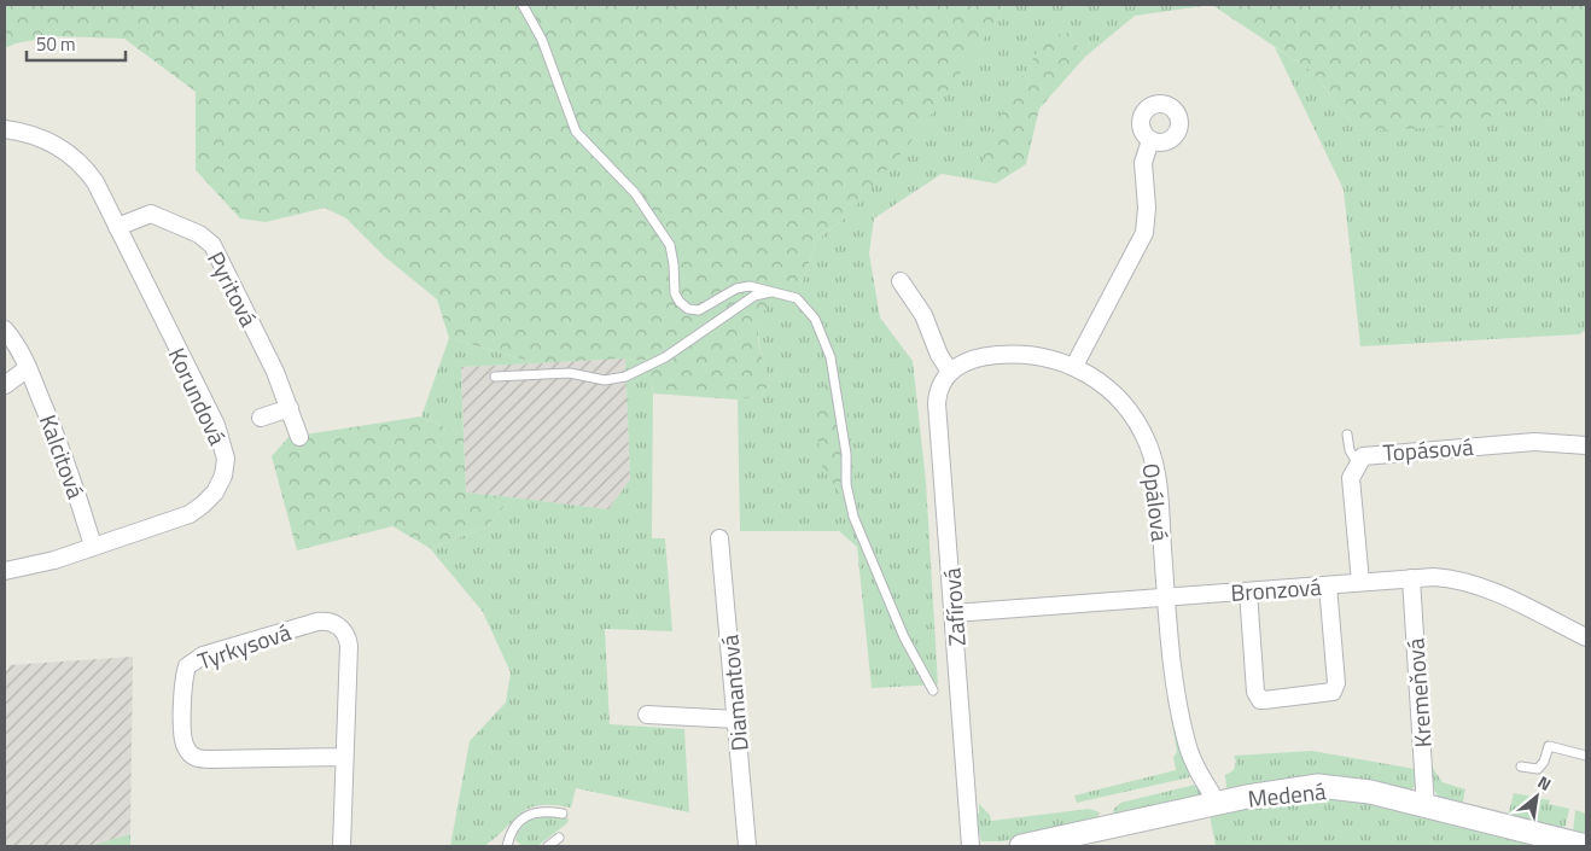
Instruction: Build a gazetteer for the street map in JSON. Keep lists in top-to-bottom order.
{
  "streets": {
    "street": [
      "Pyritová",
      "Korundová",
      "Topásová",
      "Kalcitová",
      "Opálová",
      "Bronzová",
      "Zafírová",
      "Tyrkysová",
      "Diamantová",
      "Kremeňová",
      "Medená"
    ]
  },
  "crossings": [
    ["Pyritová", "Korundová"],
    ["Korundová", "Kalcitová"],
    ["Topásová", "Bronzová"],
    ["Opálová", "Bronzová"],
    ["Opálová", "Zafírová"],
    ["Bronzová", "Zafírová"],
    ["Bronzová", "Kremeňová"],
    ["Kremeňová", "Medená"]
  ],
  "scale_bar": "50 m",
  "north": "top right"
}
